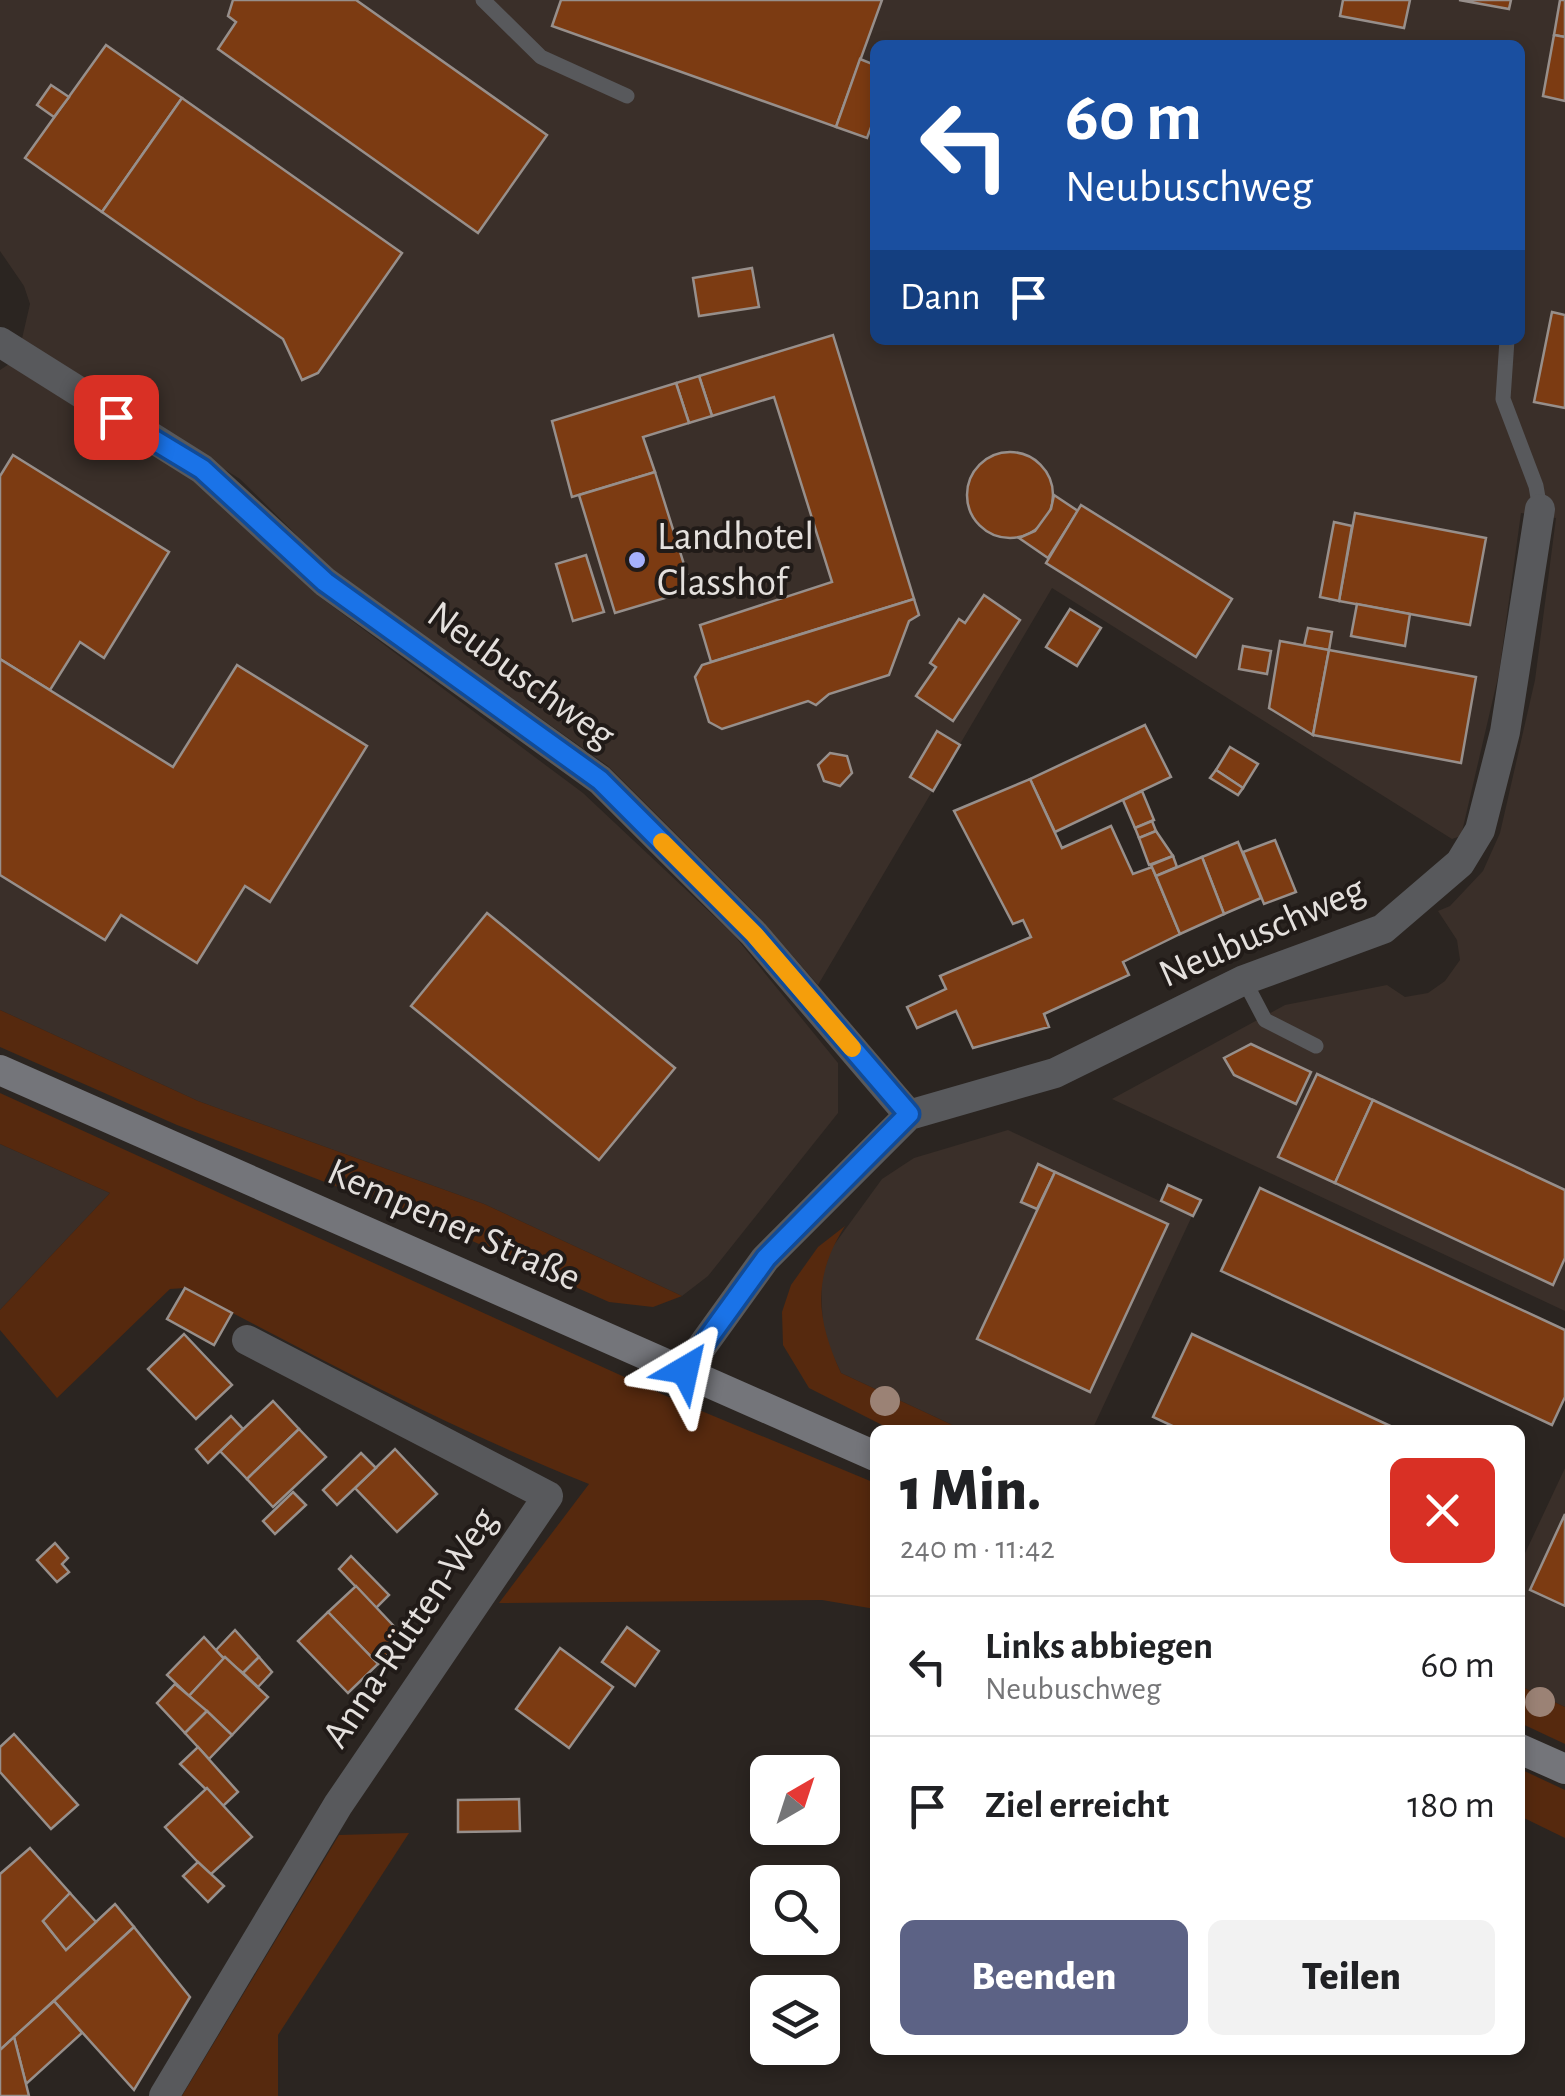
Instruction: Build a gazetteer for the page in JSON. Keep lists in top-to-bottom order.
{
  "streets": {
    "main road": ["Kempener Straße"],
    "street": ["Neubuschweg", "Anna-Rütten-Weg"]
  },
  "crossings": [
    ["Neubuschweg", "Kempener Straße"]
  ],
  "places": ["Landhotel Classhof"],
  "north": "top right",
  "page": {
    "turn": ["60 m", "Neubuschweg"],
    "then": "Dann",
    "heading": ["1 Min.", "240 m · 11:42"],
    "list": [
      {
        "name": "Links abbiegen",
        "note": "Neubuschweg",
        "value": "60 m"
      },
      {
        "name": "Ziel erreicht",
        "value": "180 m"
      }
    ],
    "buttons": ["Beenden", "Teilen"]
  }
}
